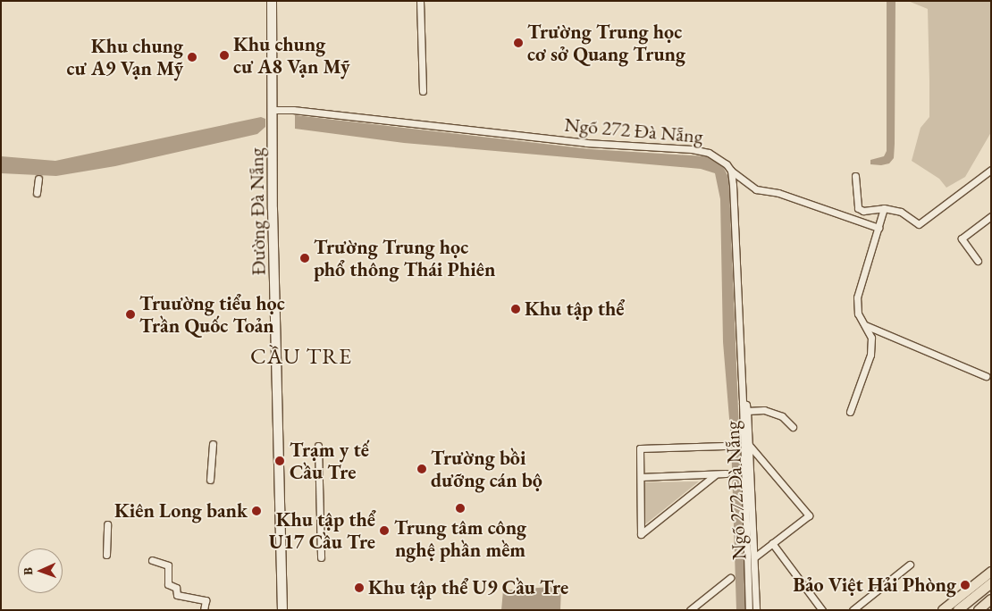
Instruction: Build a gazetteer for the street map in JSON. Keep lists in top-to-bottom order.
{
  "streets": {
    "main road": ["Đường Đà Nẵng"],
    "street": ["Ngõ 272 Đà Nẵng"]
  },
  "crossings": [
    ["Ngõ 272 Đà Nẵng", "Đường Đà Nẵng"]
  ],
  "districts": ["CẦU TRE"],
  "places": [
    "Trường Trung học cơ sở Quang Trung",
    "Khu chung cư A8 Vạn Mỹ",
    "Khu chung cư A9 Vạn Mỹ",
    "Trường Trung học phổ thông Thái Phiên",
    "Khu tập thể",
    "Truường tiểu học Trần Quốc Toản",
    "Trạm y tế Cầu Tre",
    "Trường bồi dưỡng cán bộ",
    "Trung tâm công nghệ phần mềm",
    "Kiên Long bank",
    "Khu tập thể U17 Cầu Tre",
    "Bảo Việt Hải Phòng",
    "Khu tập thể U9 Cầu Tre"
  ],
  "north": "left"
}
